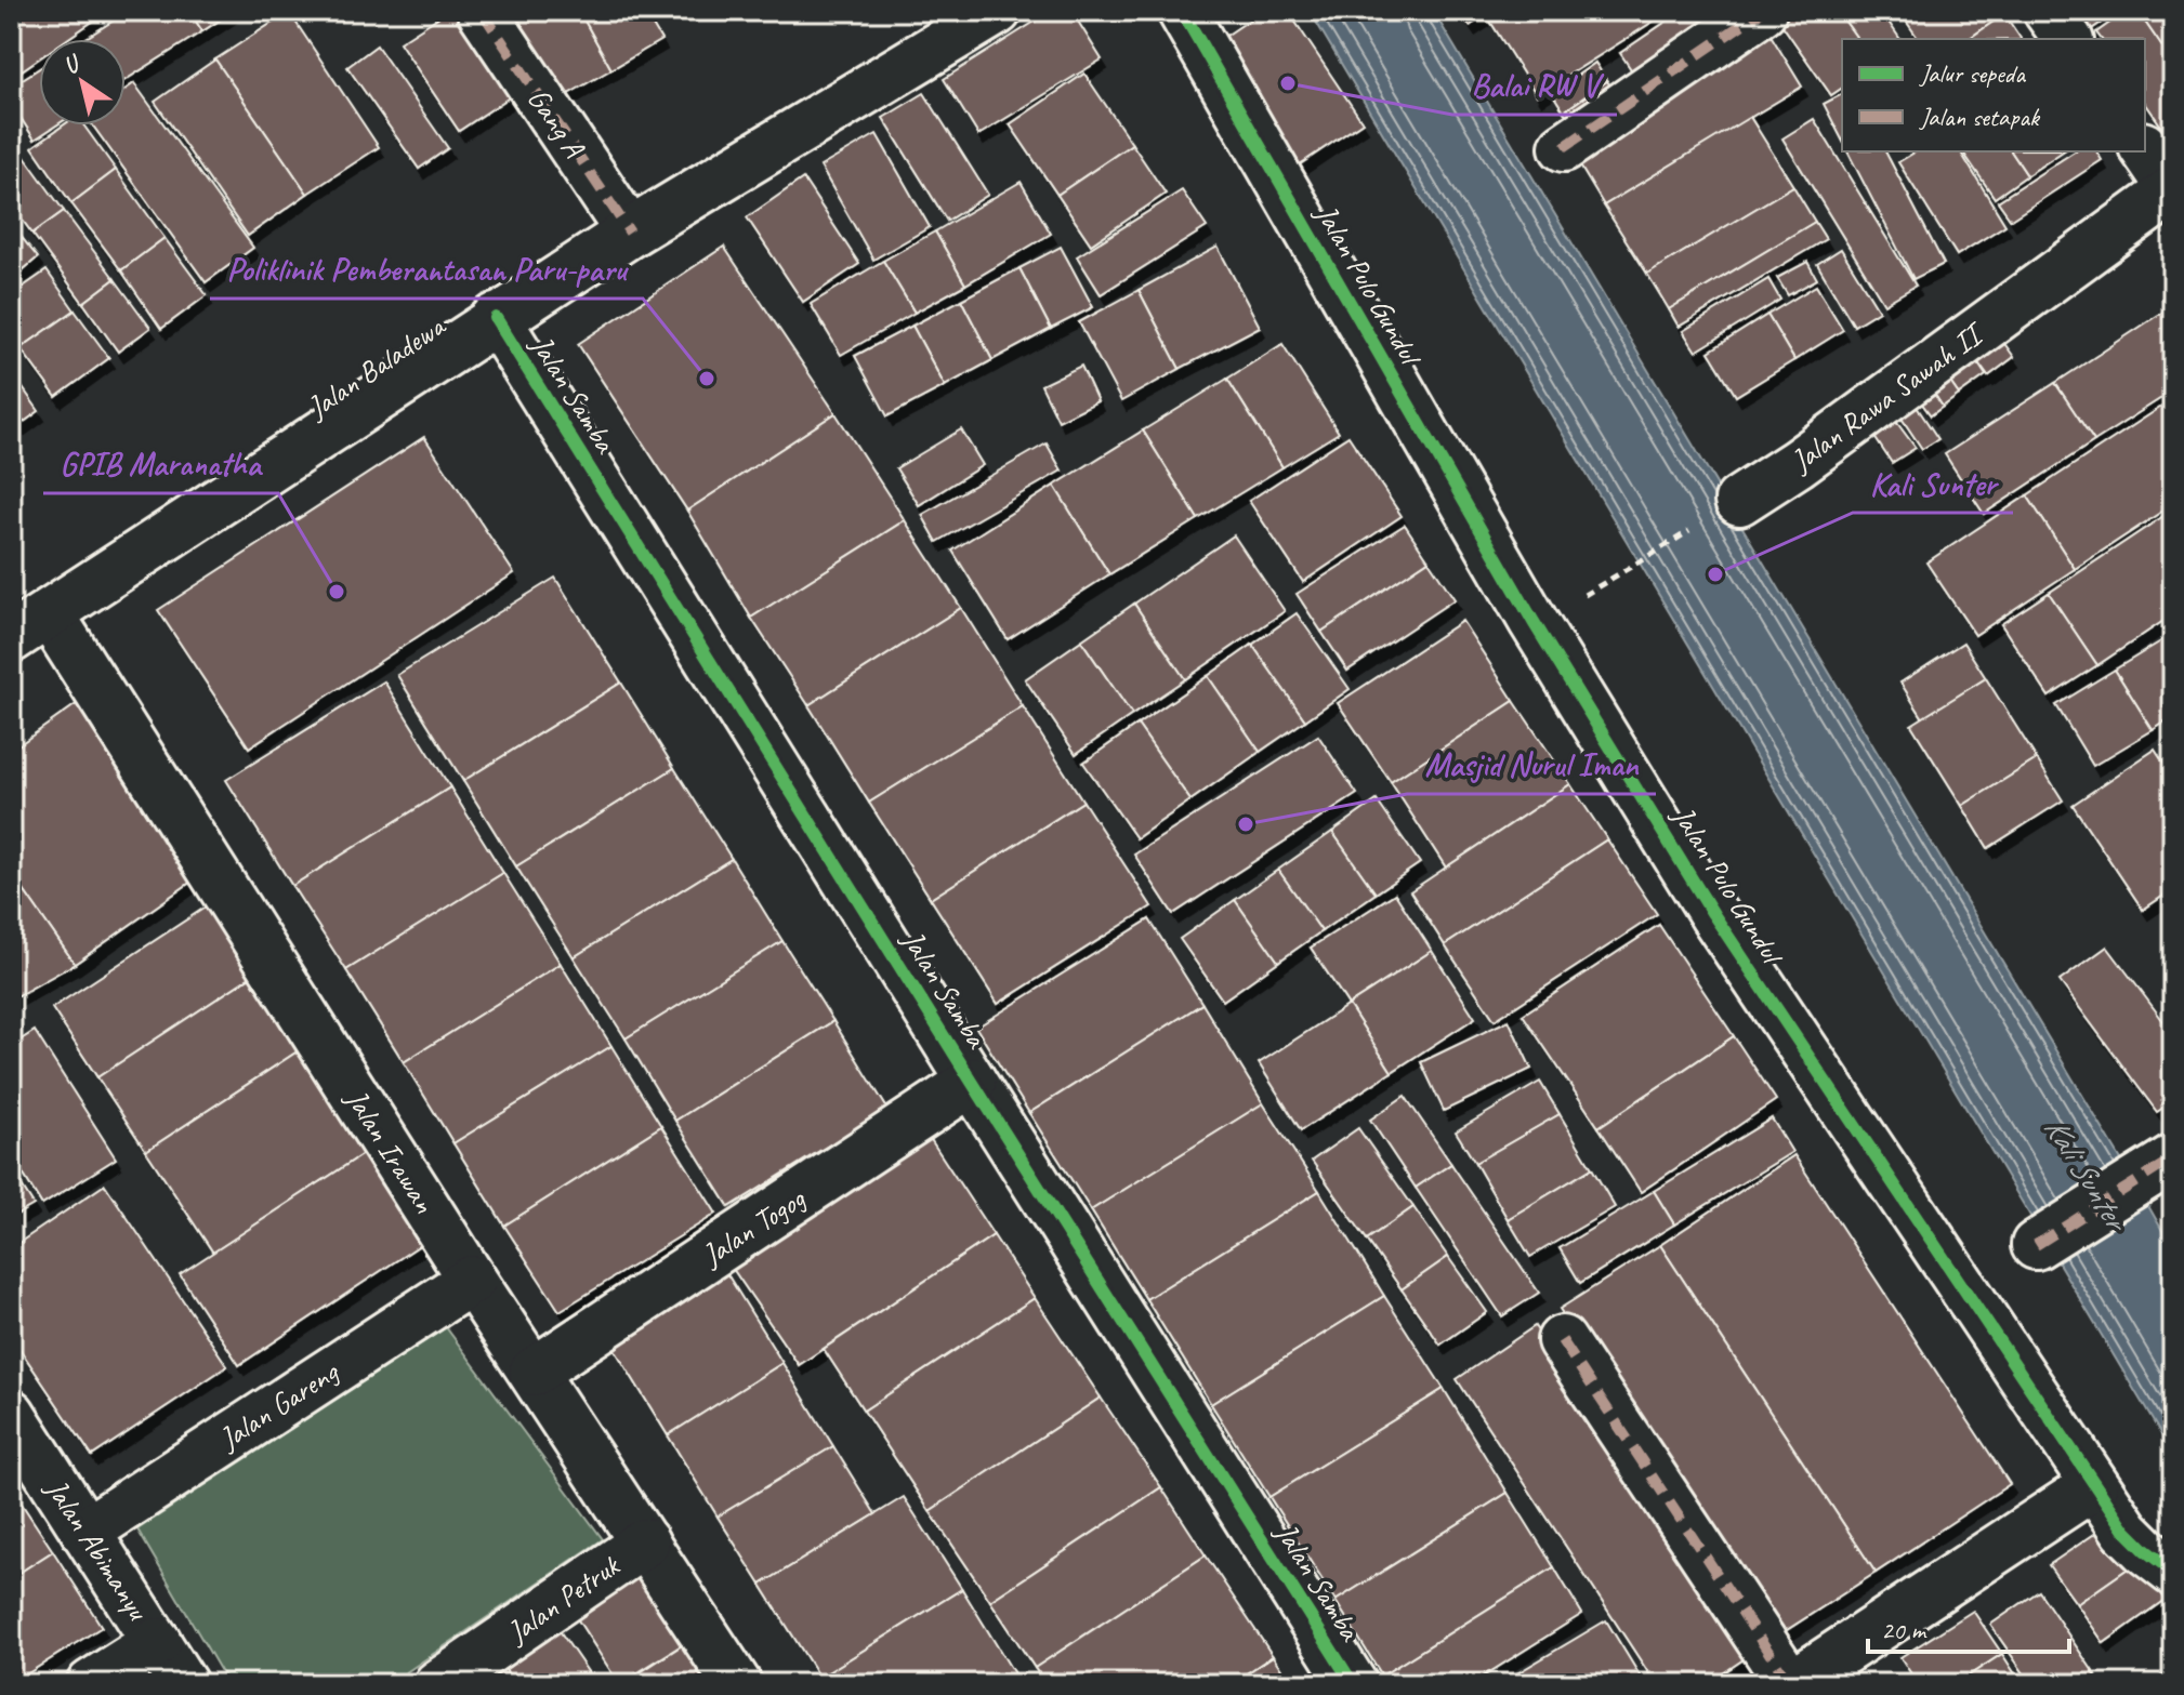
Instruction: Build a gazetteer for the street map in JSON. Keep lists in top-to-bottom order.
{
  "streets": {
    "street": [
      "Gang A",
      "Jalan Pulo Gundul",
      "Jalan Baladewa",
      "Jalan Samba",
      "Jalan Rawa Sawah II",
      "Jalan Irawan",
      "Jalan Togog",
      "Jalan Gareng",
      "Jalan Abimanyu",
      "Jalan Petruk"
    ]
  },
  "crossings": [
    ["Gang A", "Jalan Baladewa"],
    ["Jalan Baladewa", "Jalan Samba"],
    ["Jalan Baladewa", "Jalan Irawan"],
    ["Jalan Samba", "Jalan Togog"],
    ["Jalan Irawan", "Jalan Togog"],
    ["Jalan Irawan", "Jalan Gareng"],
    ["Jalan Irawan", "Jalan Petruk"],
    ["Jalan Gareng", "Jalan Abimanyu"]
  ],
  "water": ["Kali Sunter"],
  "places": [
    "Balai RW V",
    "Poliklinik Pemberantasan Paru-paru",
    "Kali Sunter",
    "GPIB Maranatha",
    "Masjid Nurul Iman"
  ],
  "legend": ["Jalur sepeda", "Jalan setapak"],
  "scale_bar": "20 m",
  "north": "top left"
}
